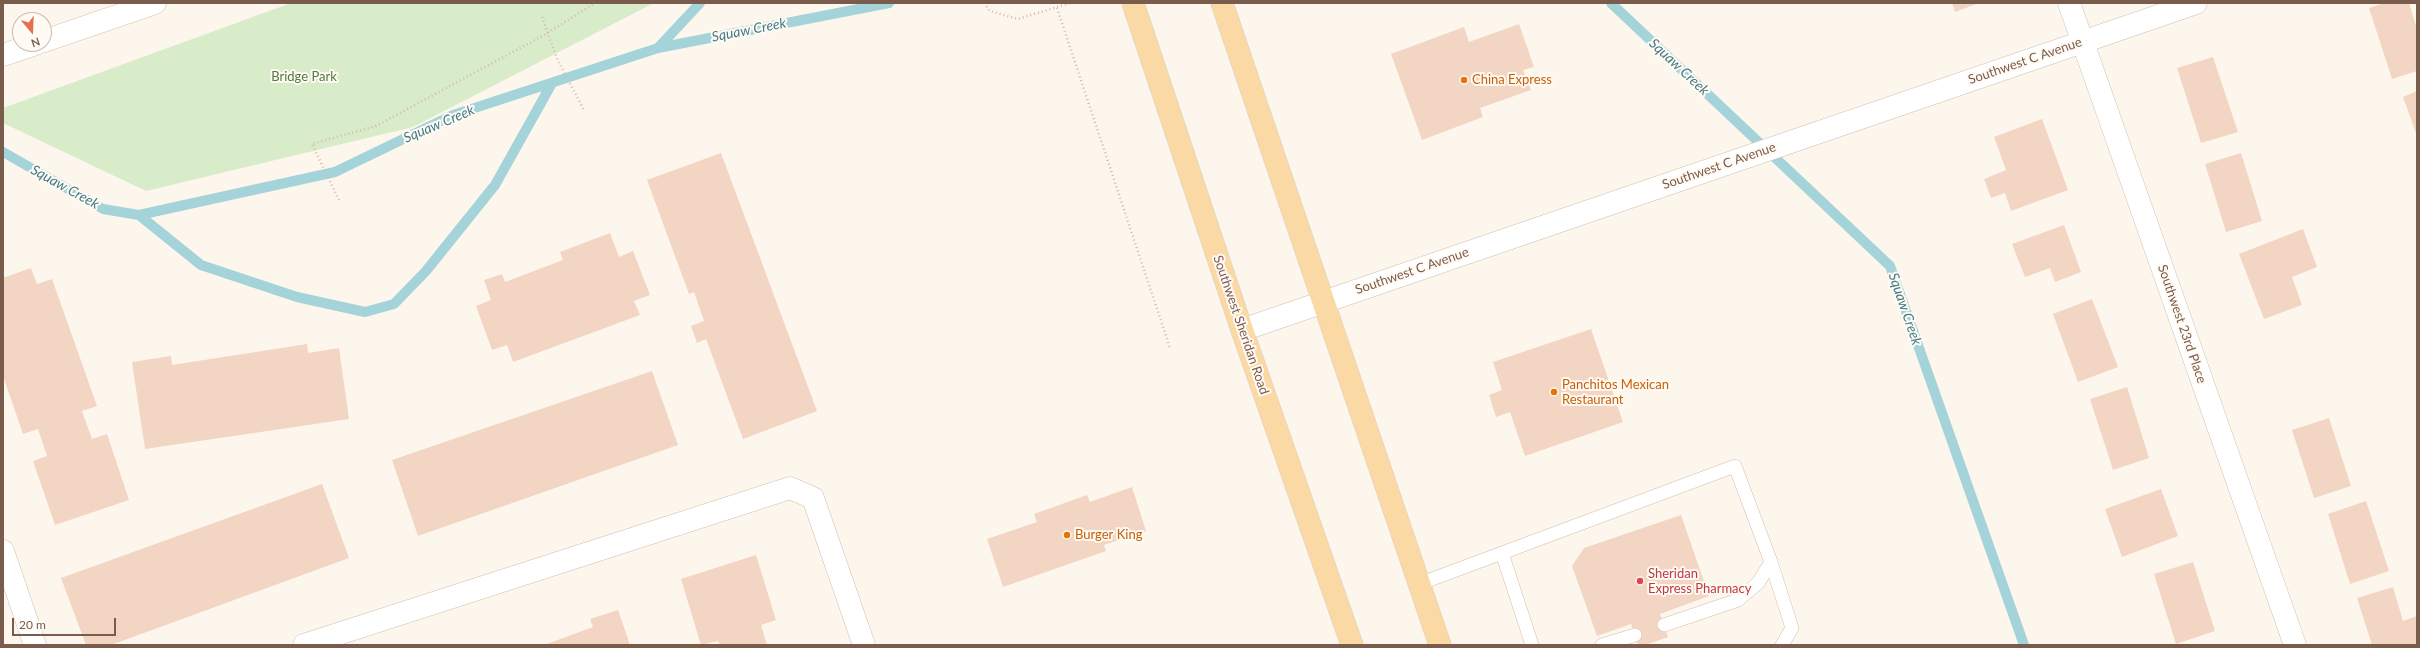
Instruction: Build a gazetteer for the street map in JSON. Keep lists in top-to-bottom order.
{
  "streets": {
    "main road": ["Southwest Sheridan Road"],
    "street": ["Southwest C Avenue", "Southwest 23rd Place"]
  },
  "crossings": [
    ["Southwest C Avenue", "Southwest 23rd Place"],
    ["Southwest C Avenue", "Southwest Sheridan Road"]
  ],
  "water": ["Squaw Creek"],
  "parks": ["Bridge Park"],
  "places": [
    "China Express",
    "Panchitos Mexican Restaurant",
    "Burger King",
    "Sheridan Express Pharmacy"
  ],
  "scale_bar": "20 m",
  "north": "bottom"
}
